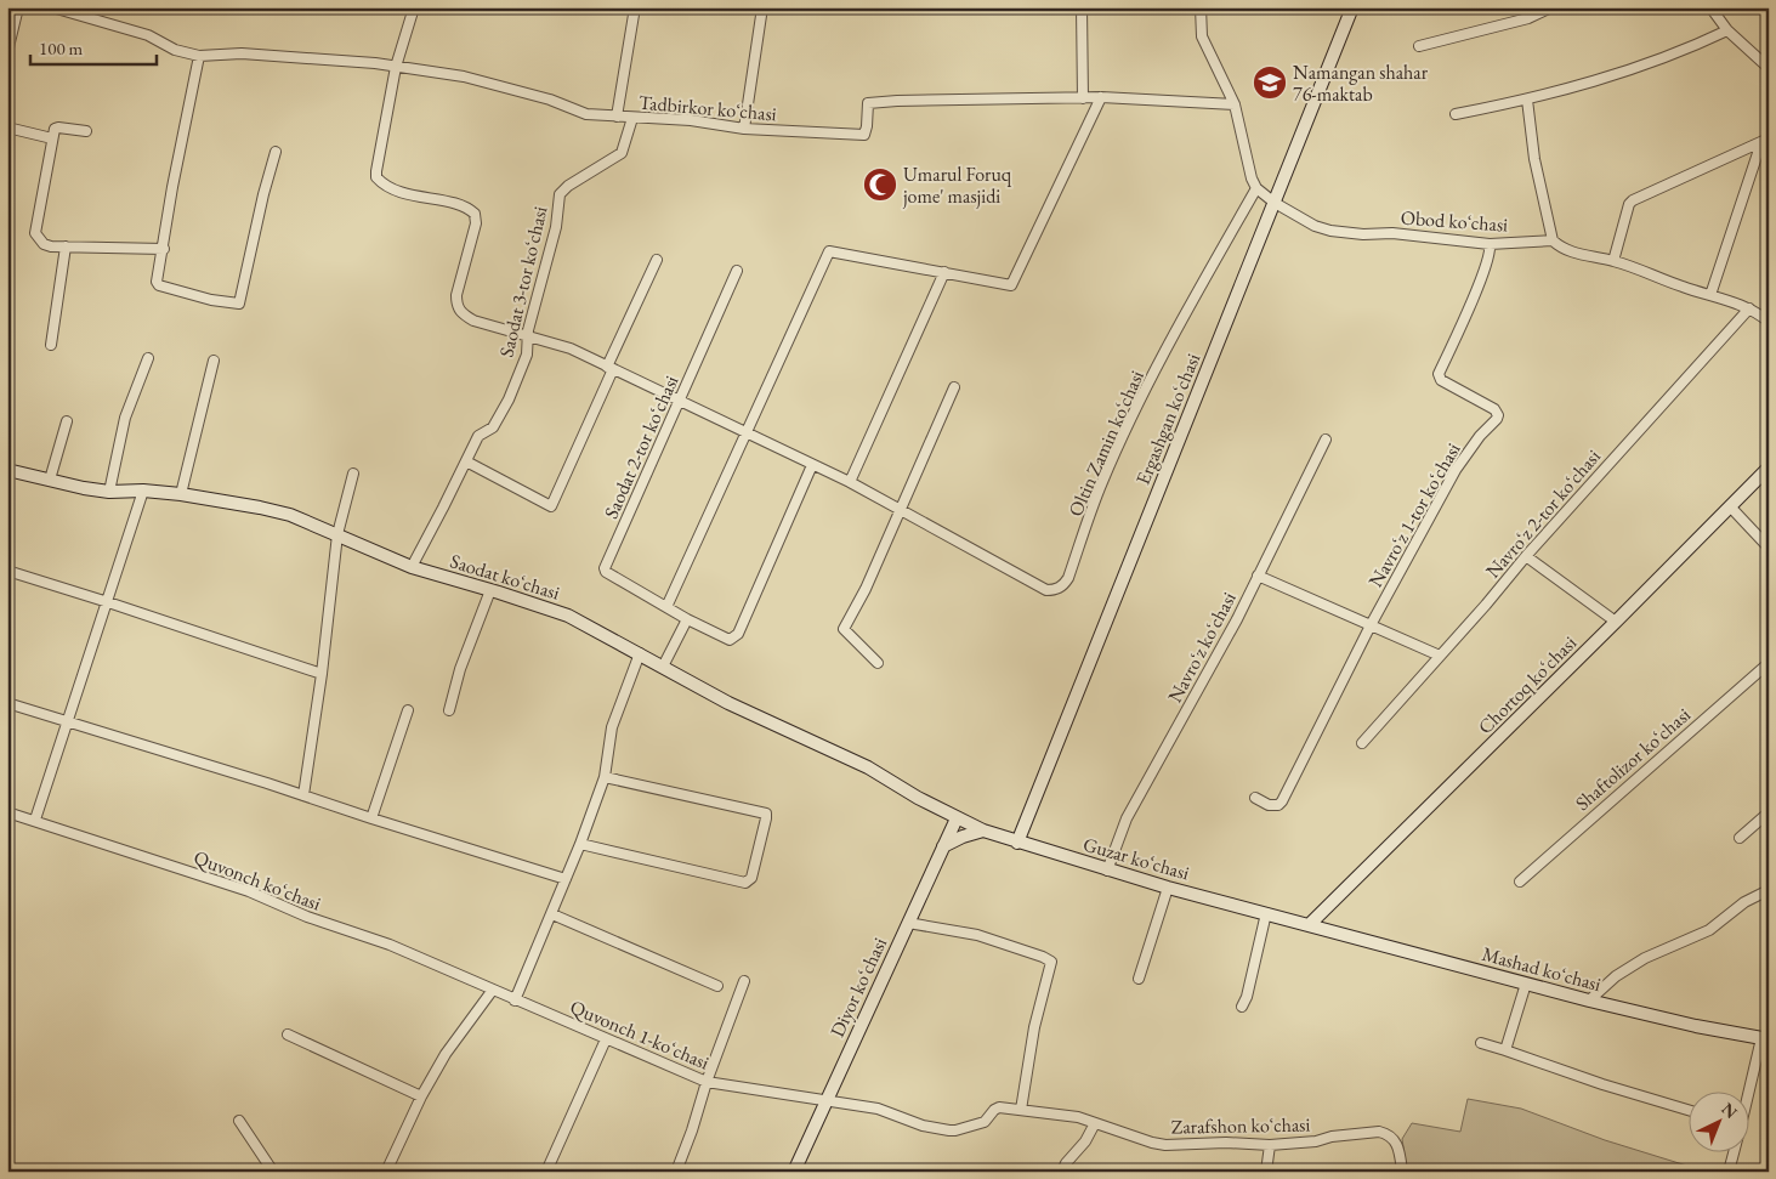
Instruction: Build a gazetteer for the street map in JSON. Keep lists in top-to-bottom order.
{
  "streets": {
    "street": [
      "Tadbirkor koʻchasi",
      "Obod koʻchasi",
      "Saodat 3-tor koʻchasi",
      "Ergashgan koʻchasi",
      "Oltin Zamin koʻchasi",
      "Saodat 2-tor koʻchasi",
      "Navroʻz 2-tor koʻchasi",
      "Navroʻz 1-tor koʻchasi",
      "Saodat koʻchasi",
      "Navroʻz koʻchasi",
      "Chortoq koʻchasi",
      "Shaftolizor koʻchasi",
      "Guzar koʻchasi",
      "Quvonch koʻchasi",
      "Mashad koʻchasi",
      "Diyor koʻchasi",
      "Quvonch 1-koʻchasi",
      "Zarafshon koʻchasi"
    ]
  },
  "crossings": [
    ["Tadbirkor koʻchasi", "Saodat 3-tor koʻchasi"],
    ["Tadbirkor koʻchasi", "Oltin Zamin koʻchasi"],
    ["Obod koʻchasi", "Ergashgan koʻchasi"],
    ["Obod koʻchasi", "Navroʻz 1-tor koʻchasi"],
    ["Saodat 3-tor koʻchasi", "Oltin Zamin koʻchasi"],
    ["Saodat 3-tor koʻchasi", "Saodat koʻchasi"],
    ["Ergashgan koʻchasi", "Guzar koʻchasi"],
    ["Oltin Zamin koʻchasi", "Saodat 2-tor koʻchasi"],
    ["Saodat koʻchasi", "Guzar koʻchasi"],
    ["Saodat koʻchasi", "Diyor koʻchasi"],
    ["Navroʻz koʻchasi", "Guzar koʻchasi"],
    ["Chortoq koʻchasi", "Guzar koʻchasi"],
    ["Chortoq koʻchasi", "Mashad koʻchasi"],
    ["Guzar koʻchasi", "Mashad koʻchasi"],
    ["Guzar koʻchasi", "Diyor koʻchasi"],
    ["Quvonch koʻchasi", "Quvonch 1-koʻchasi"],
    ["Diyor koʻchasi", "Quvonch 1-koʻchasi"],
    ["Diyor koʻchasi", "Zarafshon koʻchasi"],
    ["Quvonch 1-koʻchasi", "Zarafshon koʻchasi"]
  ],
  "places": {
    "school or university": ["Namangan shahar 76-maktab"],
    "mosque": ["Umarul Foruq jome' masjidi"]
  },
  "scale_bar": "100 m",
  "north": "top right"
}
